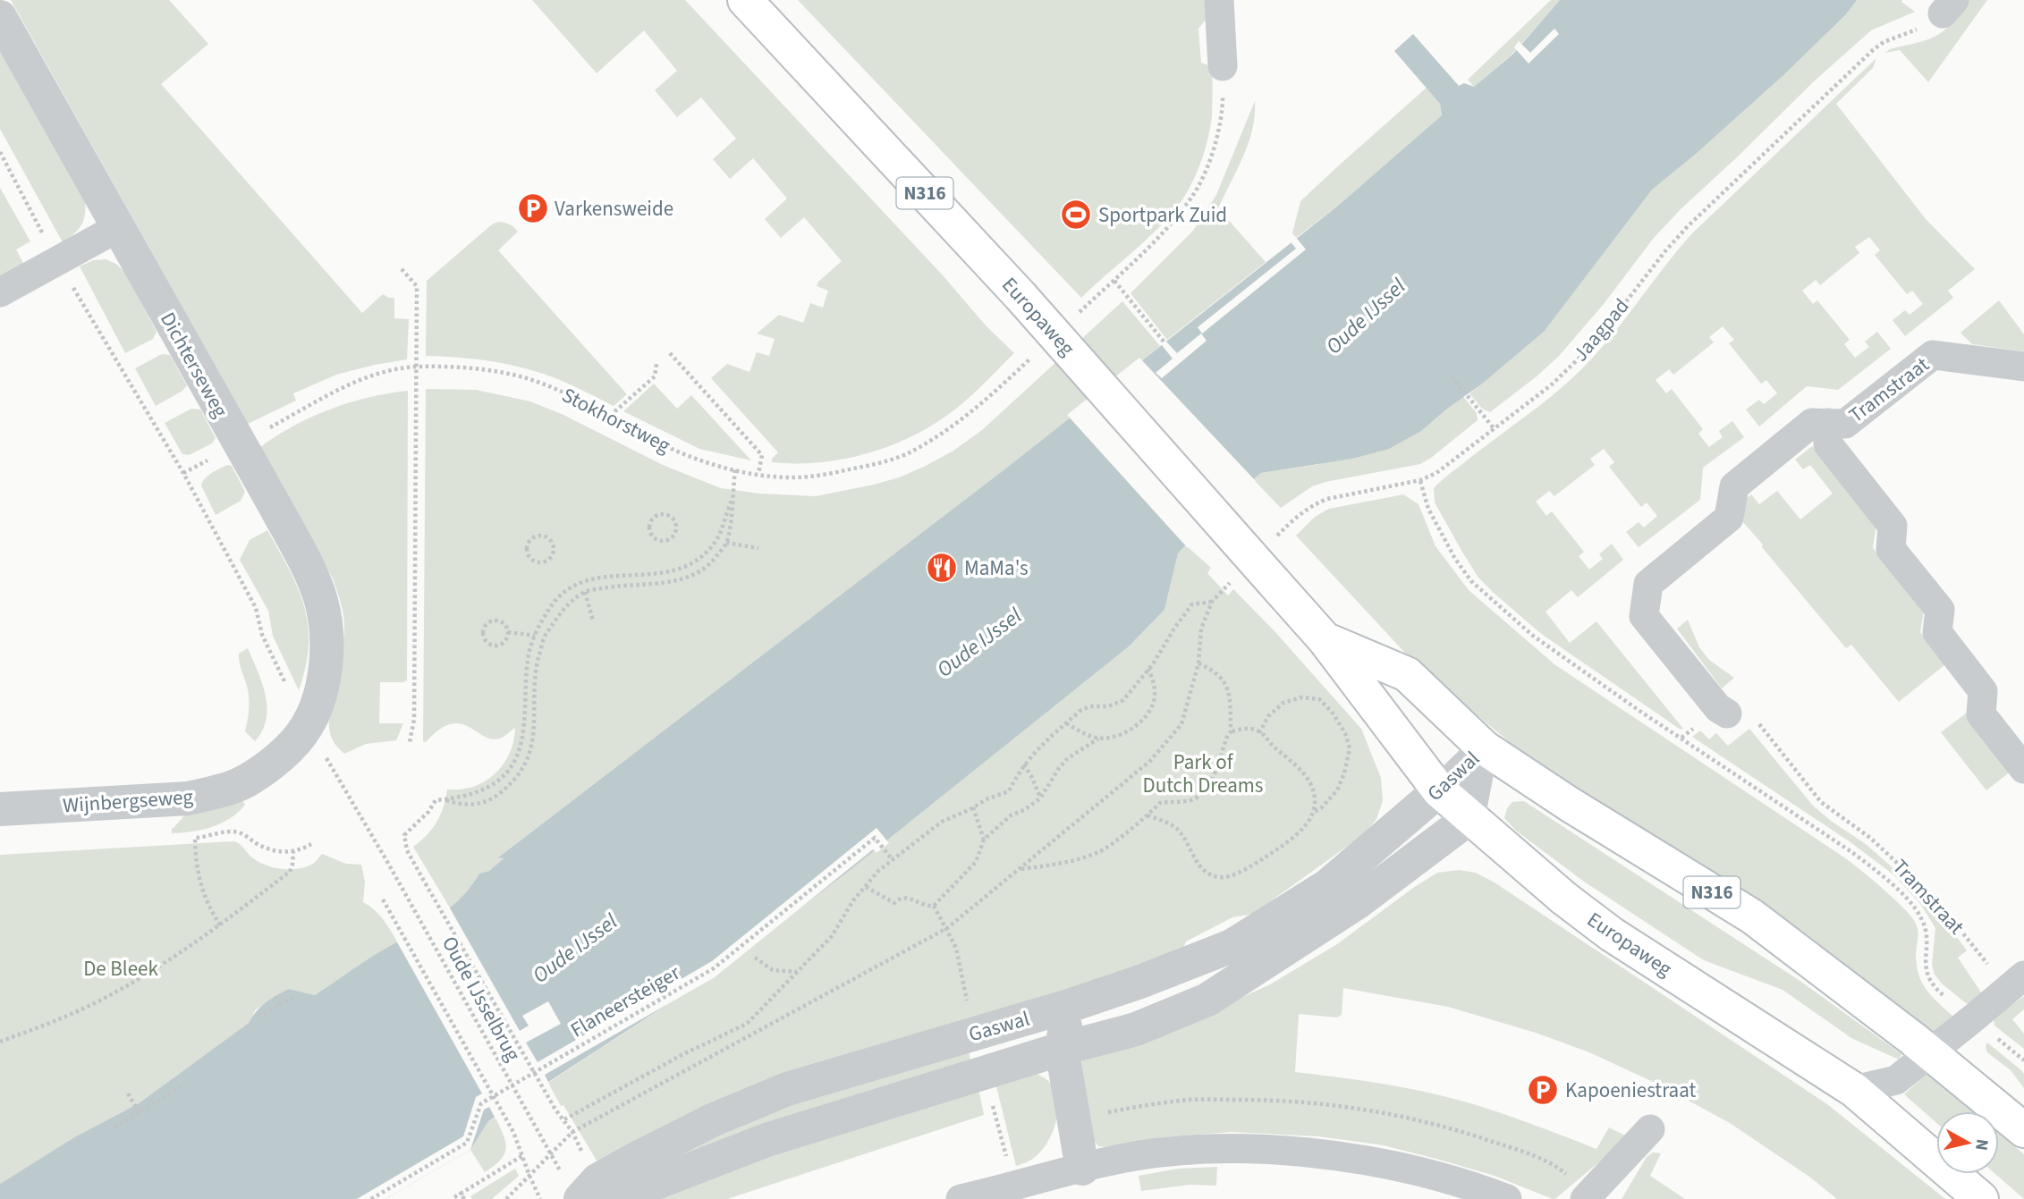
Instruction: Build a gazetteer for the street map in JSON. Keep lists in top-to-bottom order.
{
  "streets": {
    "main road": ["N316", "Europaweg"],
    "street": [
      "Dichterseweg",
      "Tramstraat",
      "Gaswal",
      "Wijnbergseweg"
    ],
    "path": [
      "Jaagpad",
      "Stokhorstweg",
      "Oude IJsselbrug",
      "Flaneersteiger"
    ]
  },
  "crossings": [
    ["Europaweg", "Gaswal"],
    ["Dichterseweg", "Stokhorstweg"],
    ["Dichterseweg", "Wijnbergseweg"]
  ],
  "water": ["Oude IJssel"],
  "parks": ["Park of Dutch Dreams", "De Bleek"],
  "places": {
    "parking": ["Varkensweide", "Kapoeniestraat"],
    "sports": ["Sportpark Zuid"],
    "restaurant": ["MaMa's"]
  },
  "north": "right"
}
